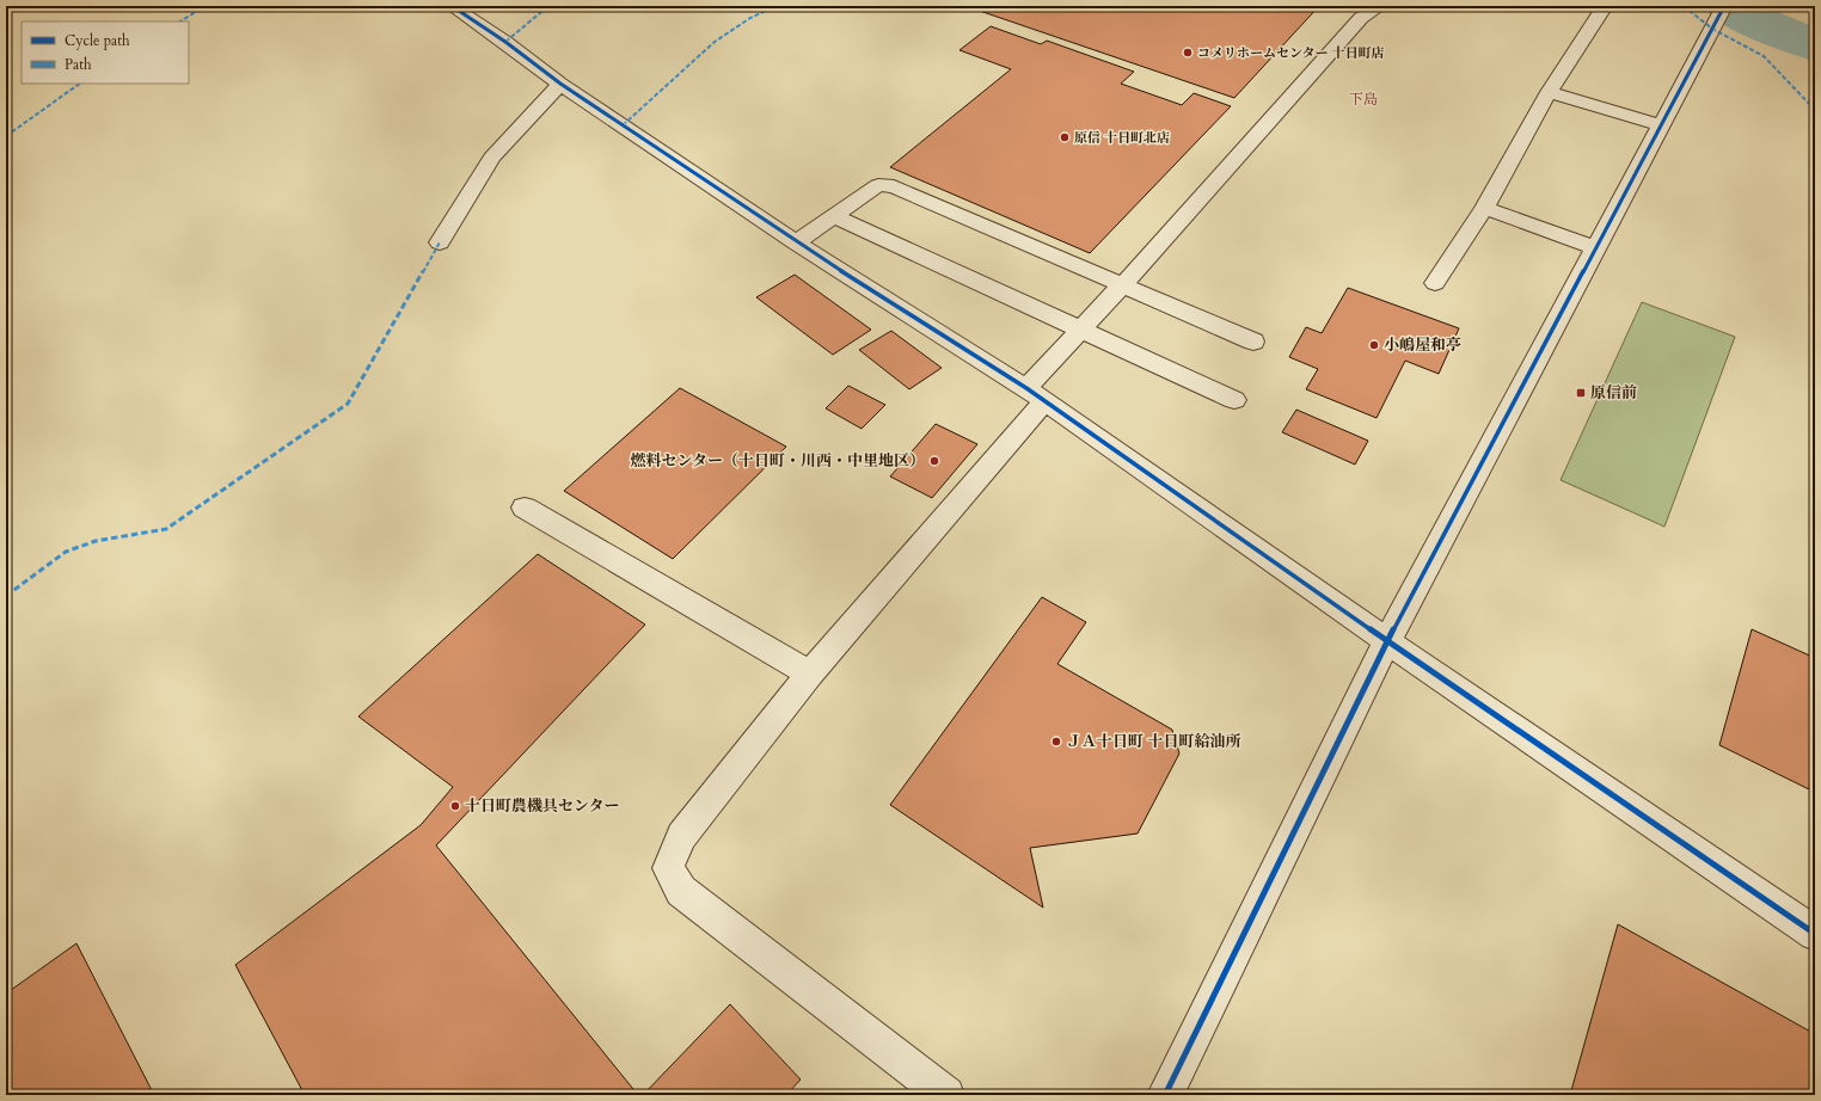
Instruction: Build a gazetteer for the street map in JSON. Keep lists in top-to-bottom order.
{
  "districts": ["下島"],
  "places": {
    "other": [
      "コメリホームセンター 十日町店",
      "原信 十日町北店",
      "小嶋屋和亭",
      "燃料センター（十日町・川西・中里地区）",
      "ＪＡ十日町 十日町給油所",
      "十日町農機具センター"
    ],
    "transit": ["原信前"]
  },
  "legend": ["Cycle path", "Path"]
}
